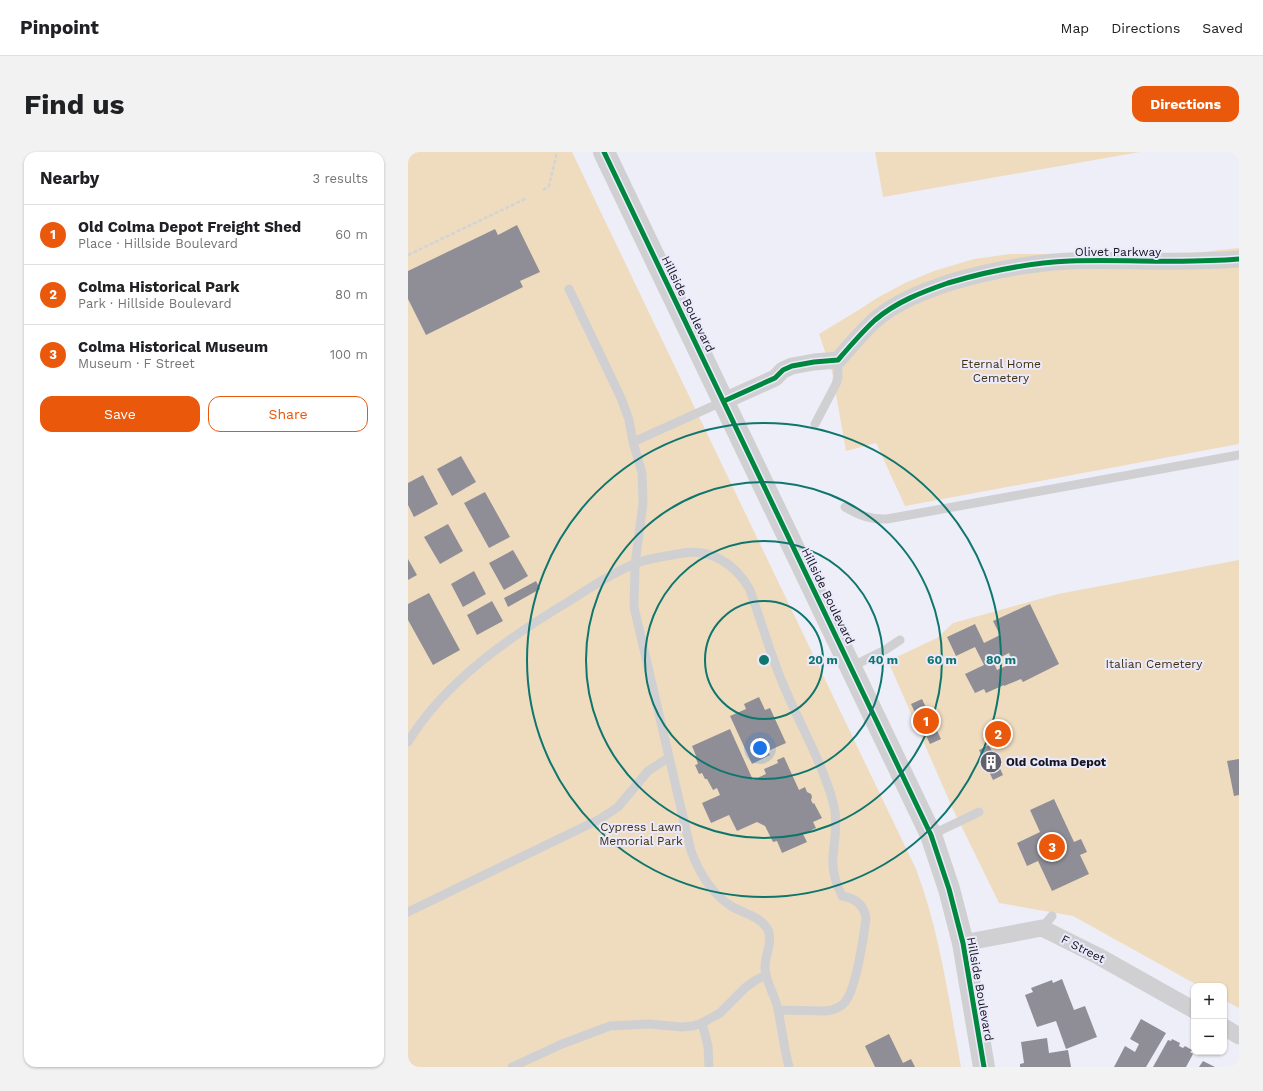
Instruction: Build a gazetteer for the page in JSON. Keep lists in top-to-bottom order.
{
  "streets": {
    "main road": ["Hillside Boulevard"],
    "street": ["Olivet Parkway", "F Street"]
  },
  "crossings": [
    ["Hillside Boulevard", "F Street"]
  ],
  "parks": ["Eternal Home Cemetery", "Italian Cemetery", "Cypress Lawn Memorial Park"],
  "places": {
    "building": ["Old Colma Depot"]
  },
  "page": {
    "header": "Pinpoint",
    "nav": ["Map", "Directions", "Saved"],
    "buttons": [
      "Directions",
      ["Save", "Share"]
    ],
    "title": "Find us",
    "heading": ["Nearby", "3 results"],
    "list": [
      {
        "mark": "1",
        "name": "Old Colma Depot Freight Shed",
        "note": "Place · Hillside Boulevard",
        "value": "60 m"
      },
      {
        "mark": "2",
        "name": "Colma Historical Park",
        "note": "Park · Hillside Boulevard",
        "value": "80 m"
      },
      {
        "mark": "3",
        "name": "Colma Historical Museum",
        "note": "Museum · F Street",
        "value": "100 m"
      }
    ],
    "pins": ["1", "2", "3"],
    "map_buttons": ["+", "−"]
  },
  "rings": [
    "20 m",
    "40 m",
    "60 m",
    "80 m"
  ]
}
